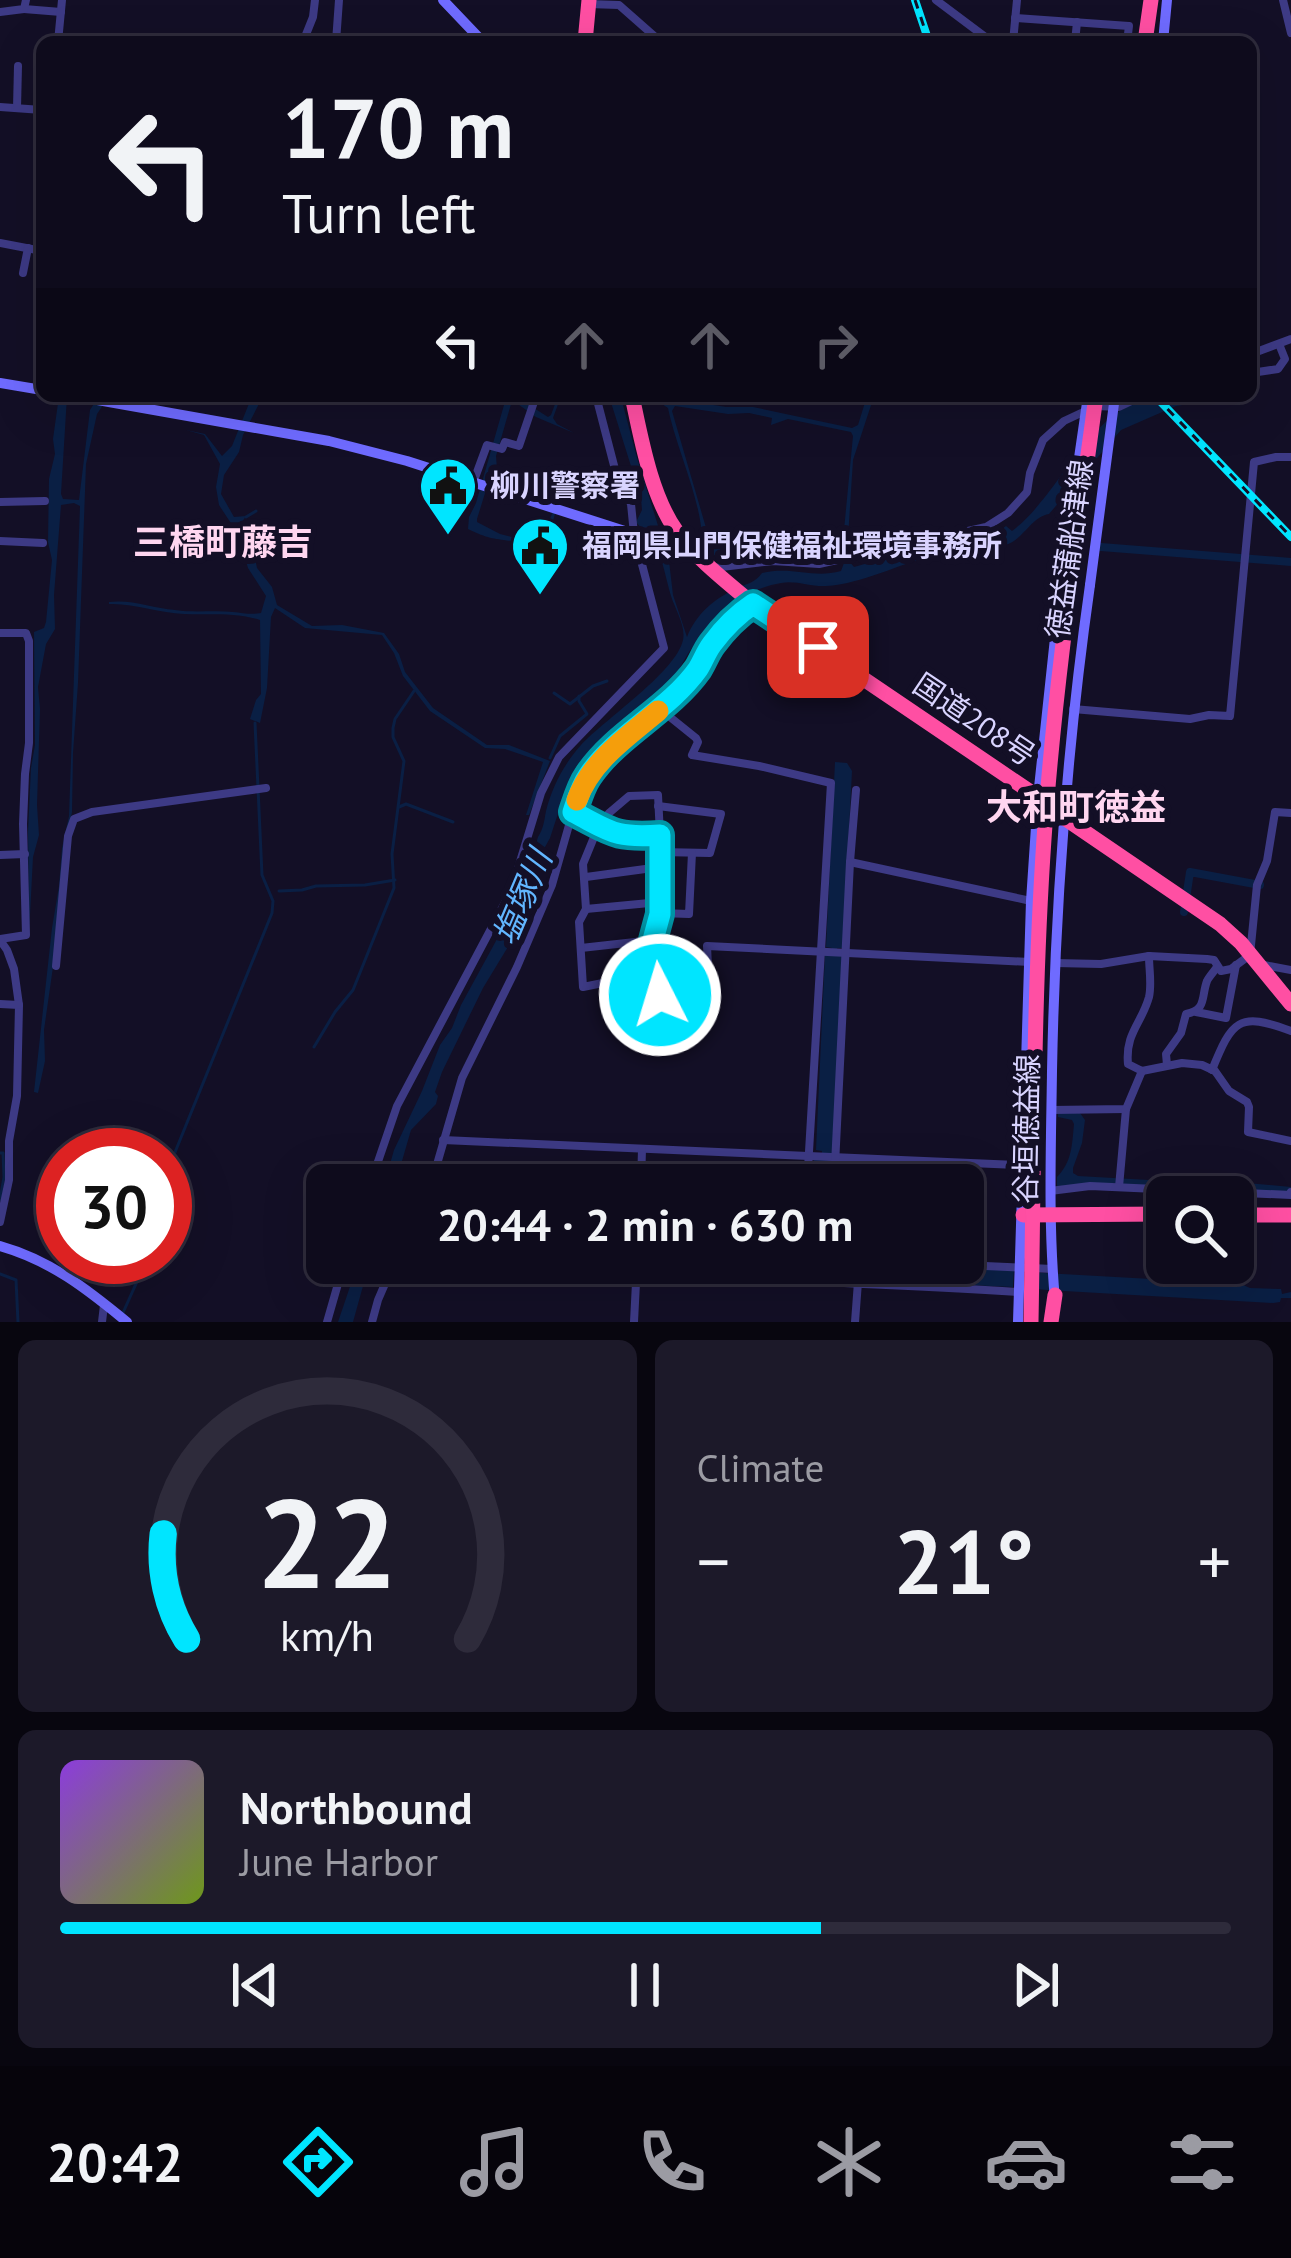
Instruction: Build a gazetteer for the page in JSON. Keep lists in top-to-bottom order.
{
  "streets": {
    "highway": ["国道208号"],
    "main road": ["徳益蒲船津線", "谷垣徳益線"]
  },
  "crossings": [
    ["徳益蒲船津線", "国道208号"],
    ["徳益蒲船津線", "谷垣徳益線"],
    ["国道208号", "谷垣徳益線"]
  ],
  "districts": ["三橋町藤吉", "大和町徳益"],
  "water": ["塩塚川"],
  "places": {
    "public building": ["柳川警察署", "福岡県山門保健福祉環境事務所"]
  },
  "page": {
    "turn": ["170 m", "Turn left"],
    "limit": "30",
    "trip": "20:44 · 2 min · 630 m",
    "tile": "Climate",
    "heat": ["−", "21°", "+"],
    "song": ["Northbound", "June Harbor"],
    "tabs": "20:42",
    "gauge": ["22", "km/h"]
  }
}
